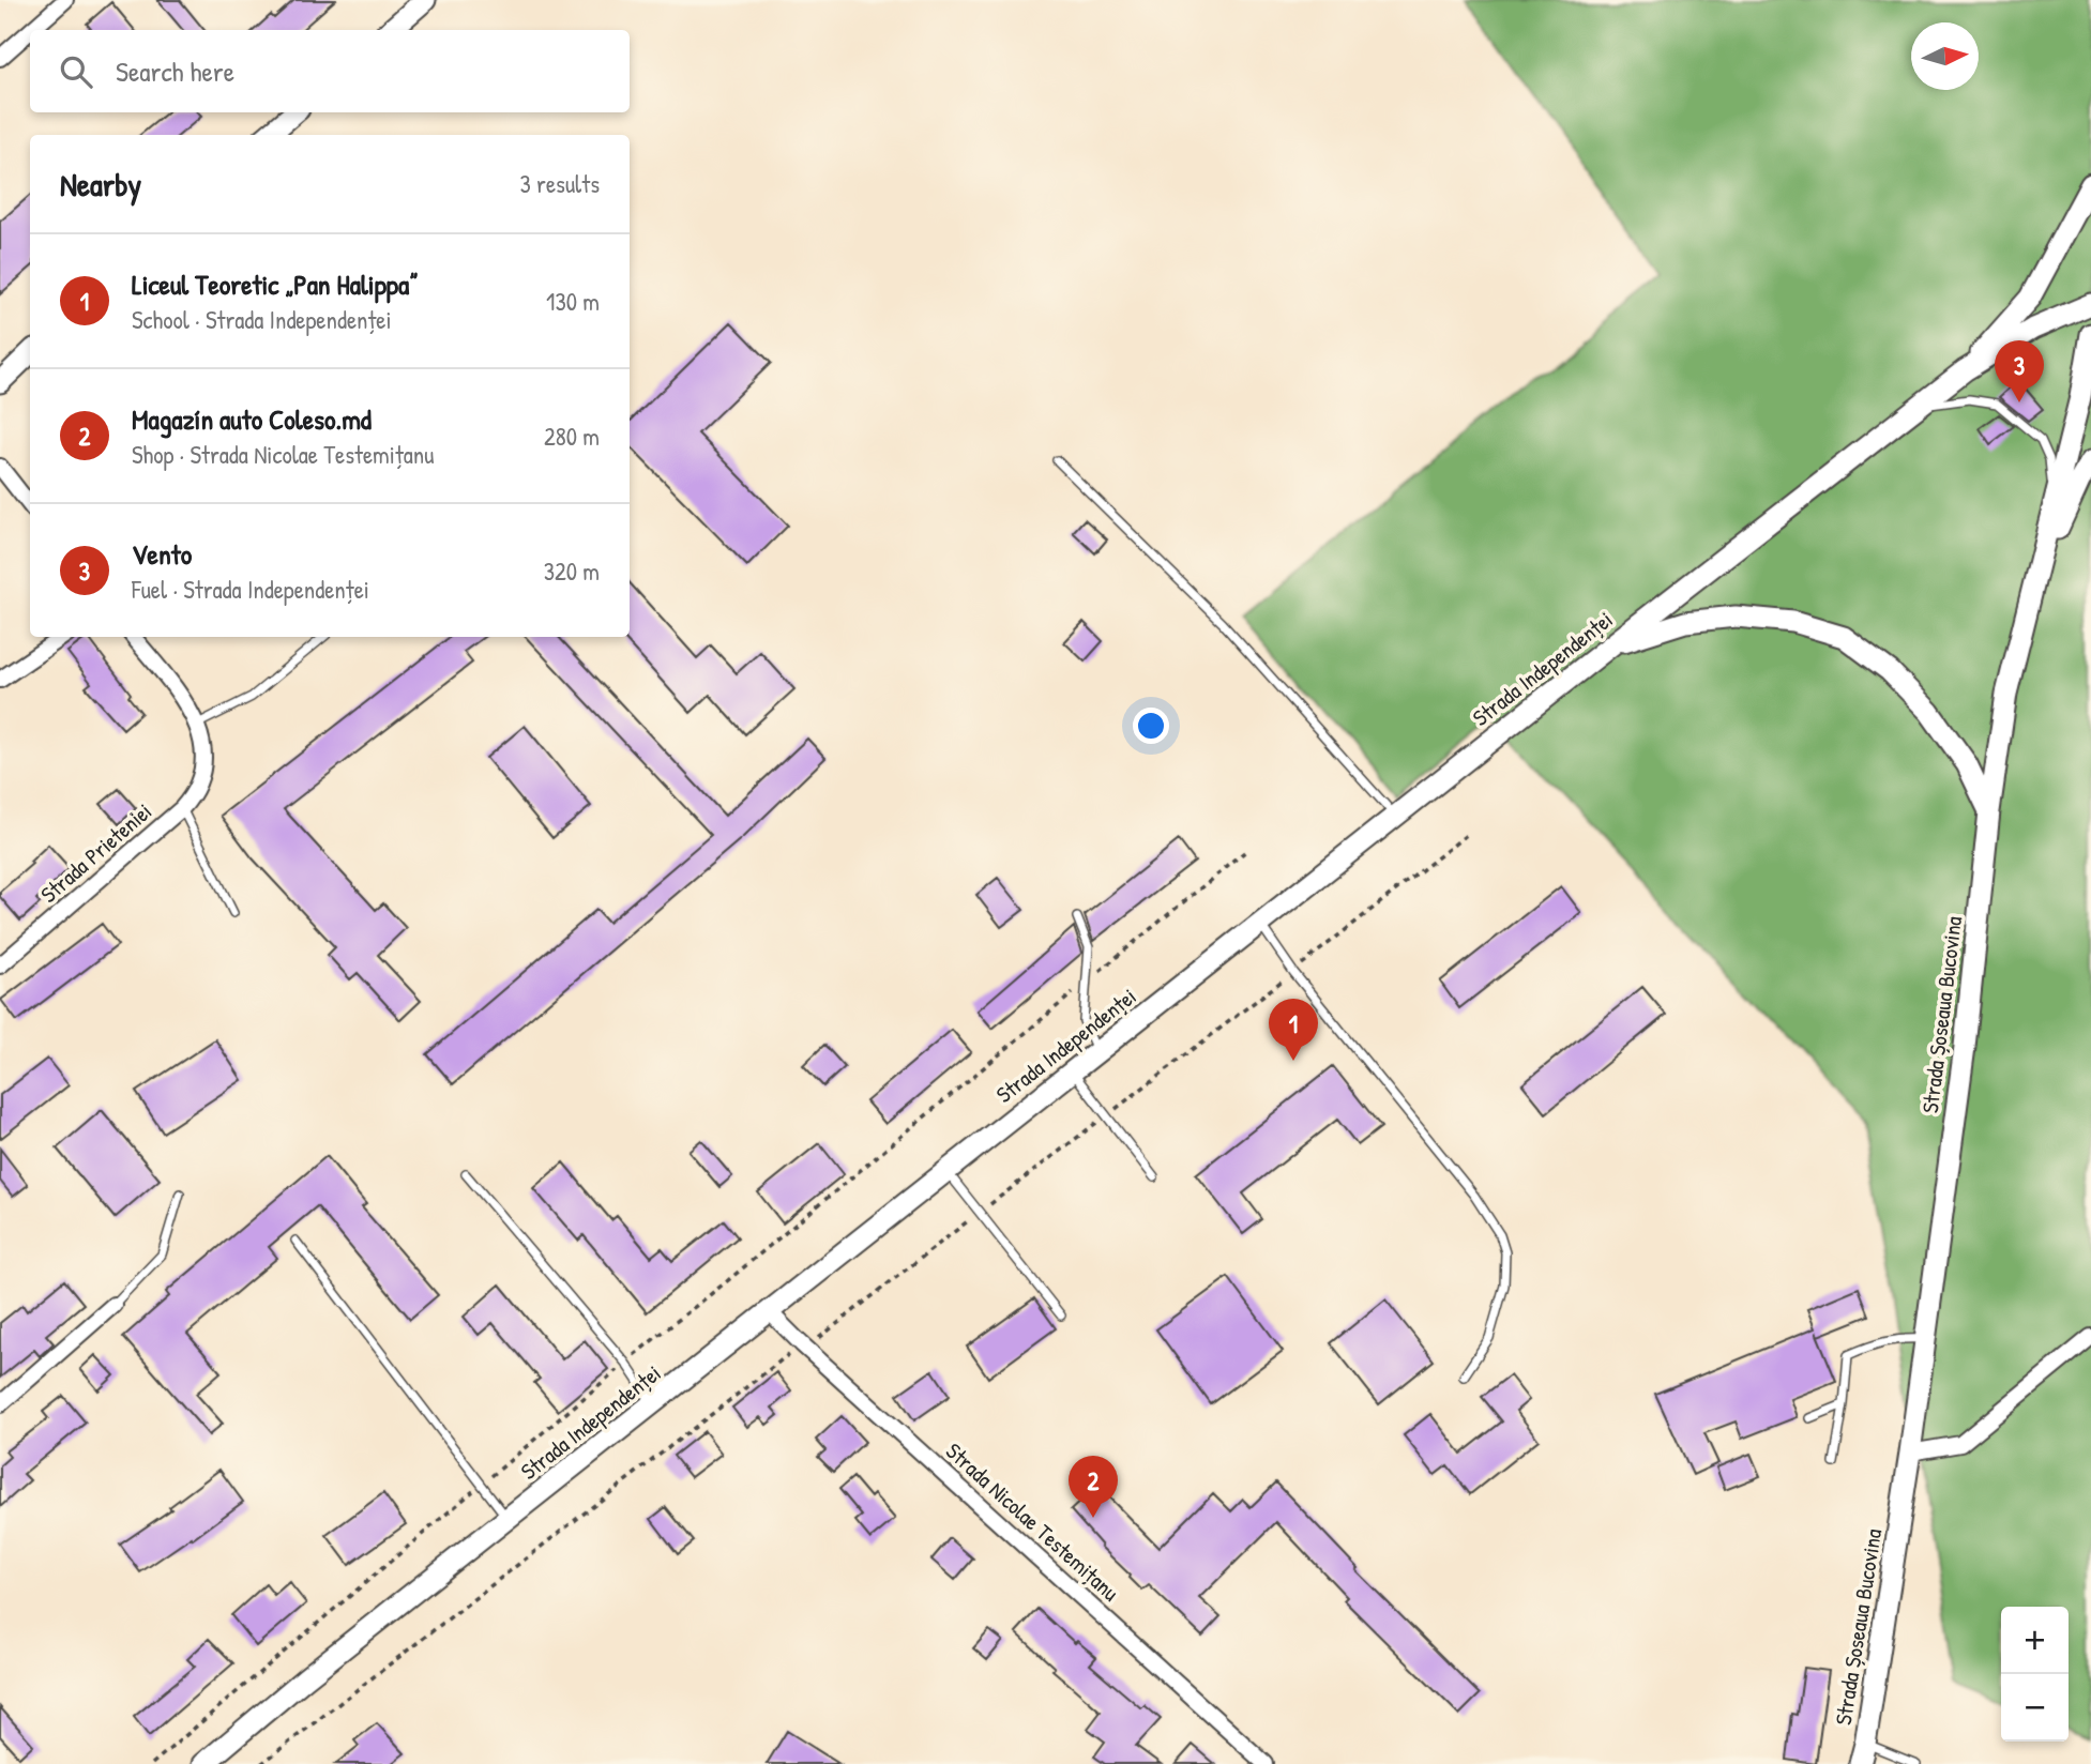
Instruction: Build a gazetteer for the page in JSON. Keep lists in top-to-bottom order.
{
  "streets": {
    "main road": ["Strada Independenței", "Strada Șoseaua Bucovina"],
    "street": ["Strada Prieteniei", "Strada Nicolae Testemițanu"]
  },
  "crossings": [
    ["Strada Independenței", "Strada Nicolae Testemițanu"]
  ],
  "north": "right",
  "page": {
    "search": "Search here",
    "heading": ["Nearby", "3 results"],
    "list": [
      {
        "mark": "1",
        "name": "Liceul Teoretic „Pan Halippa”",
        "note": "School · Strada Independenței",
        "value": "130 m"
      },
      {
        "mark": "2",
        "name": "Magazín auto Coleso.md",
        "note": "Shop · Strada Nicolae Testemițanu",
        "value": "280 m"
      },
      {
        "mark": "3",
        "name": "Vento",
        "note": "Fuel · Strada Independenței",
        "value": "320 m"
      }
    ],
    "pins": ["3", "1", "2"],
    "map_buttons": ["+", "−"]
  }
}
